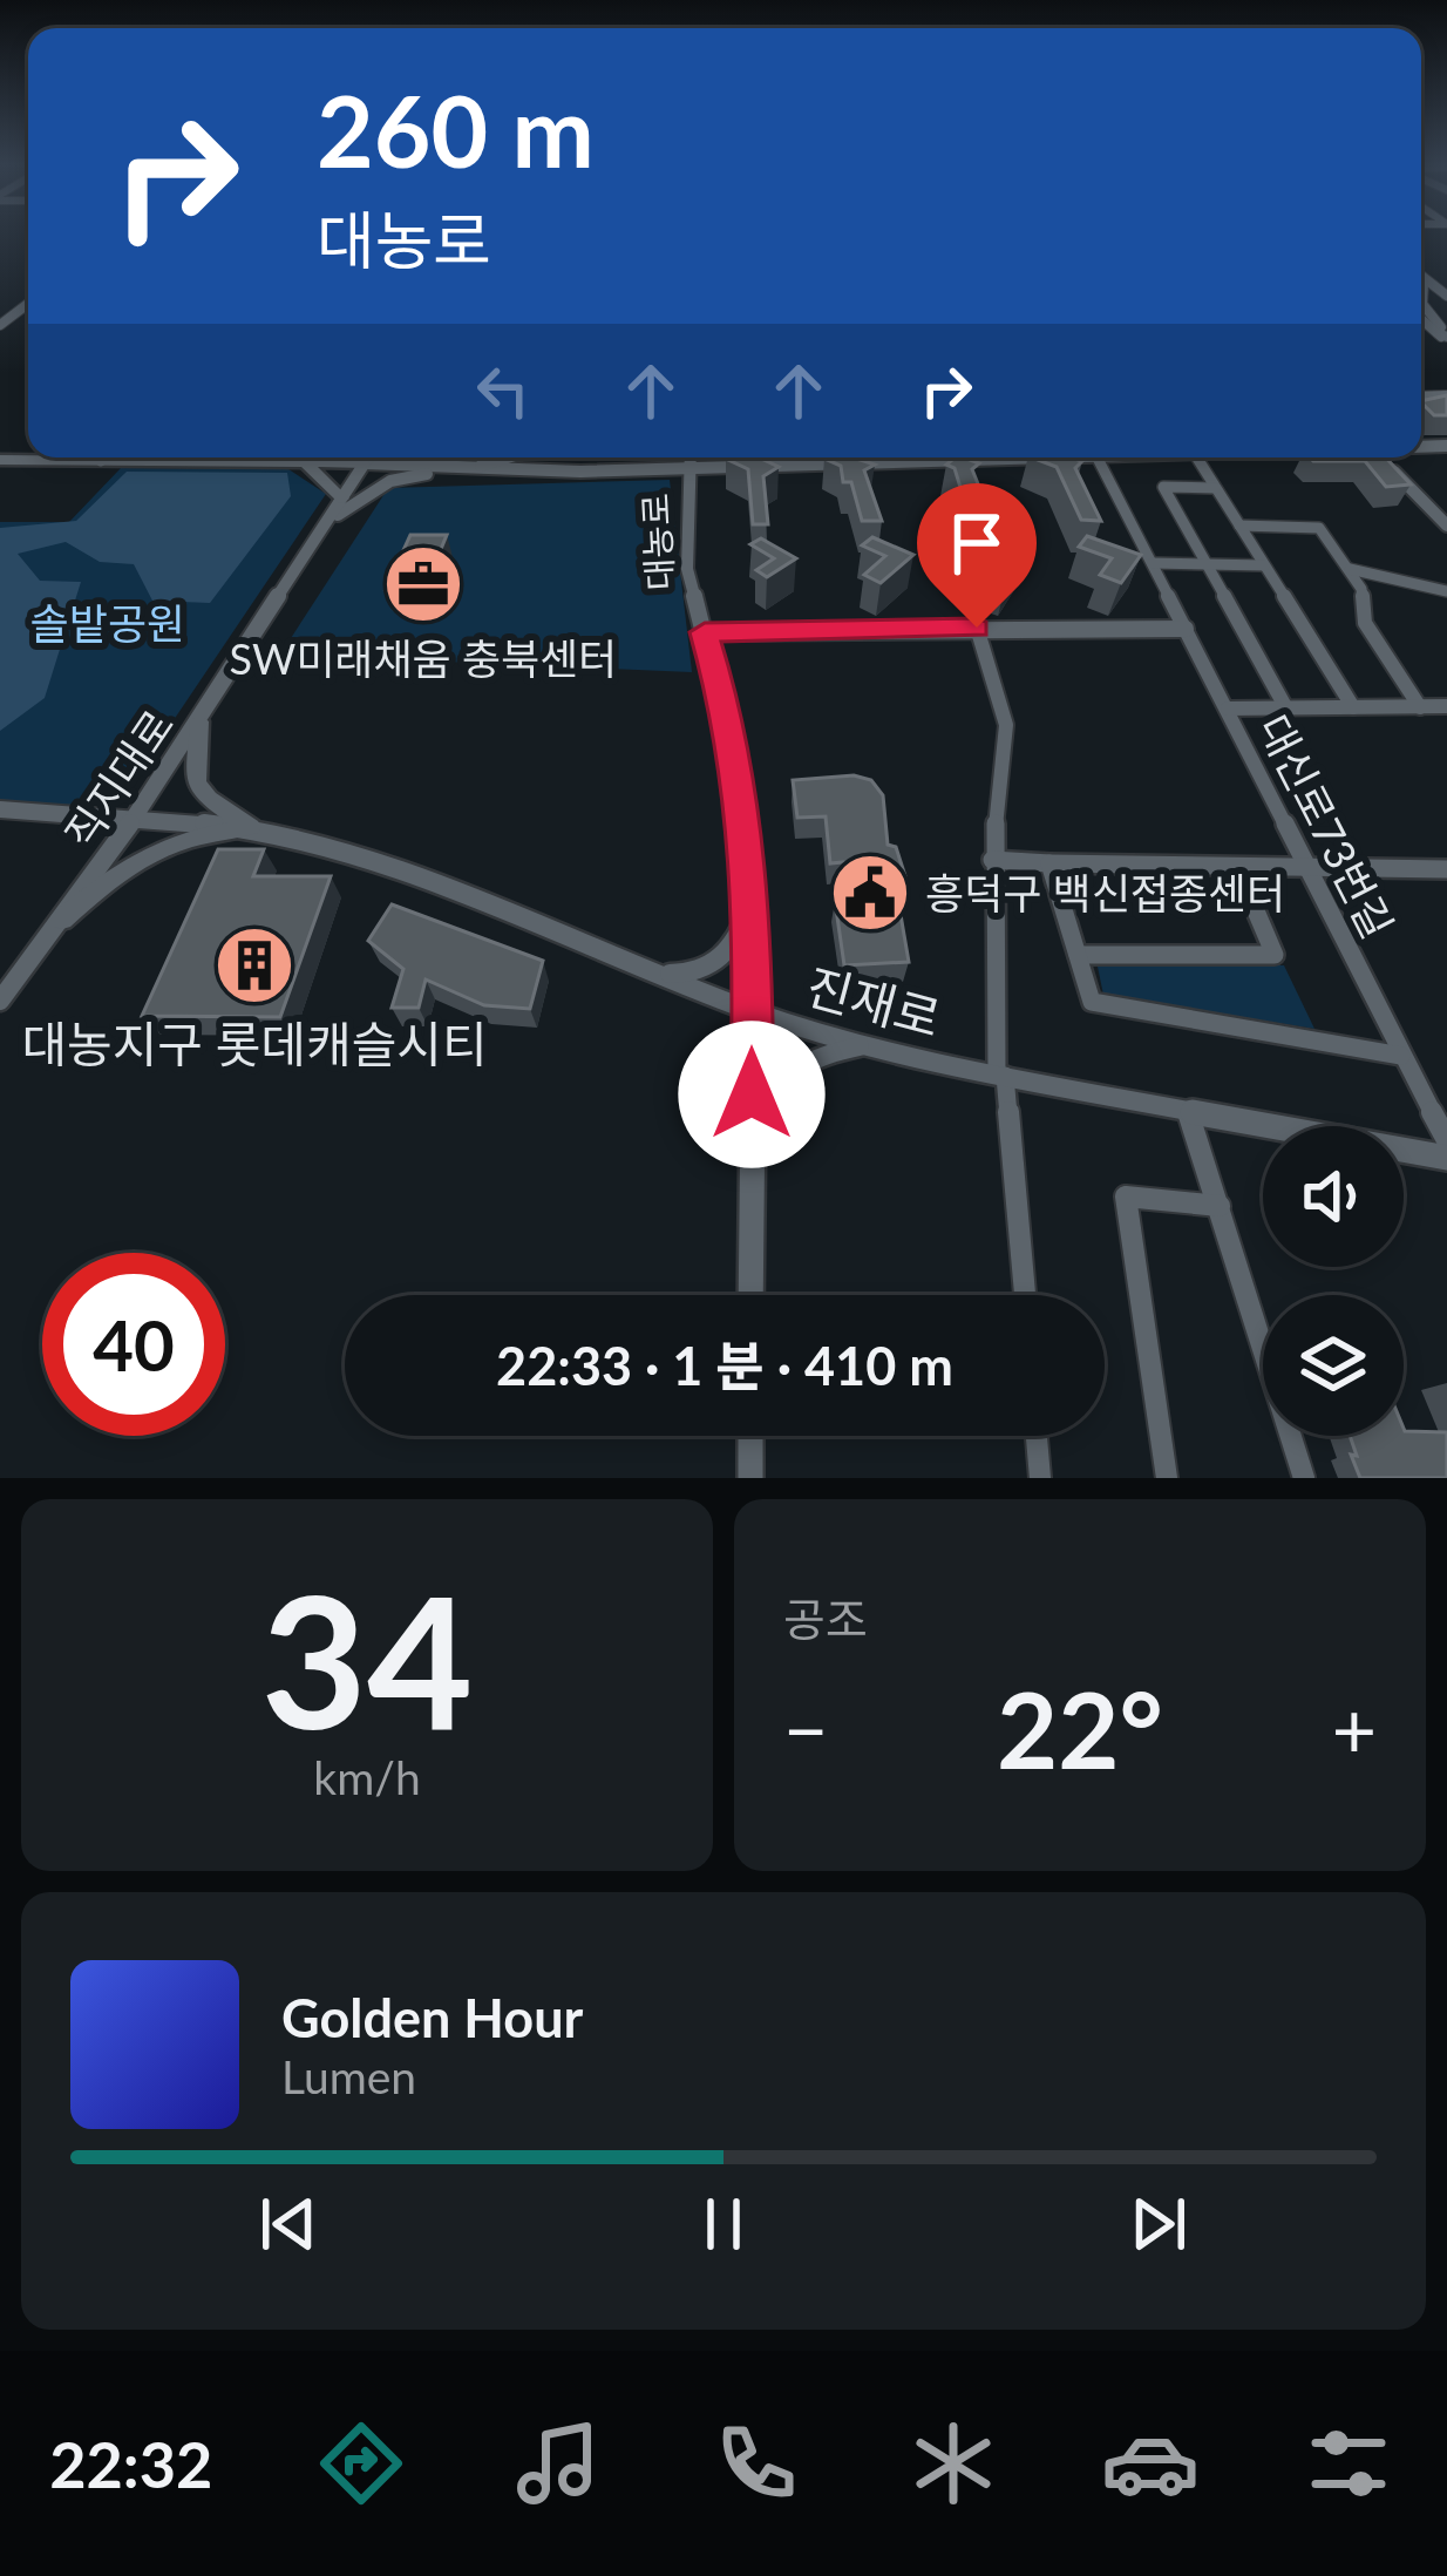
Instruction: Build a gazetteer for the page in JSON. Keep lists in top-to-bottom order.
{
  "streets": {
    "street": [
      "대농로",
      "직지대로",
      "대신로73번길",
      "진재로"
    ]
  },
  "crossings": [
    ["대농로", "진재로"],
    ["직지대로", "진재로"]
  ],
  "parks": ["솔밭공원"],
  "places": {
    "office": ["SW미래채움 충북센터"],
    "public building": ["흥덕구 백신접종센터"],
    "building": ["대농지구 롯데캐슬시티"]
  },
  "page": {
    "turn": ["260 m", "대농로"],
    "limit": "40",
    "trip": "22:33 · 1 분 · 410 m",
    "tile": [
      ["34", "km/h"],
      "공조"
    ],
    "heat": ["−", "22°", "+"],
    "song": ["Golden Hour", "Lumen"],
    "tabs": "22:32"
  }
}
